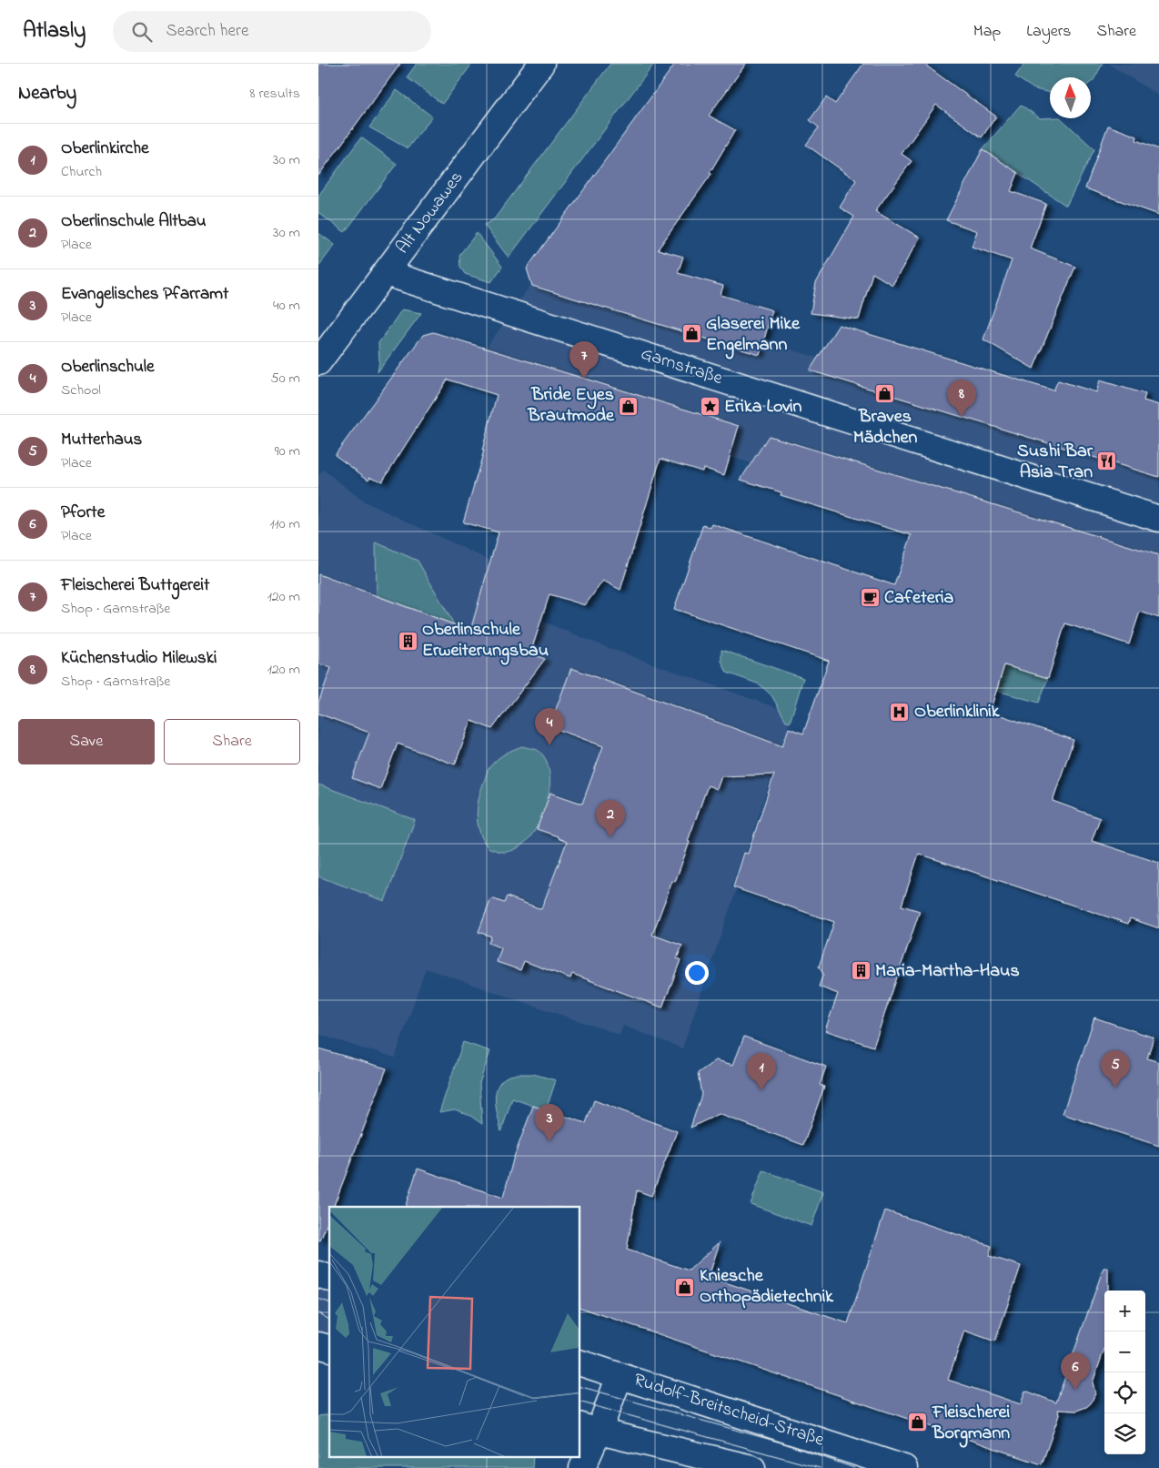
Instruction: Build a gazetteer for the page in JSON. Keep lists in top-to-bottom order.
{
  "streets": {
    "street": ["Alt Nowawes", "Garnstraße", "Rudolf-Breitscheid-Straße"]
  },
  "crossings": [
    ["Alt Nowawes", "Garnstraße"]
  ],
  "places": {
    "shop": [
      "Glaserei Mike Engelmann",
      "Braves Mädchen",
      "Bride Eyes Brautmode",
      "Kniesche Orthopädietechnik",
      "Fleischerei Borgmann"
    ],
    "place": ["Erika Lovin"],
    "restaurant": ["Sushi Bar Asia Tran"],
    "cafe": ["Cafeteria"],
    "building": ["Oberlinschule Erweiterungsbau", "Maria-Martha-Haus"],
    "hospital": ["Oberlinklinik"]
  },
  "north": "top",
  "page": {
    "header": "Atlasly",
    "search": "Search here",
    "nav": ["Map", "Layers", "Share"],
    "heading": ["Nearby", "8 results"],
    "list": [
      {
        "mark": "1",
        "name": "Oberlinkirche",
        "note": "Church",
        "value": "30 m"
      },
      {
        "mark": "2",
        "name": "Oberlinschule Altbau",
        "note": "Place",
        "value": "30 m"
      },
      {
        "mark": "3",
        "name": "Evangelisches Pfarramt",
        "note": "Place",
        "value": "40 m"
      },
      {
        "mark": "4",
        "name": "Oberlinschule",
        "note": "School",
        "value": "50 m"
      },
      {
        "mark": "5",
        "name": "Mutterhaus",
        "note": "Place",
        "value": "90 m"
      },
      {
        "mark": "6",
        "name": "Pforte",
        "note": "Place",
        "value": "110 m"
      },
      {
        "mark": "7",
        "name": "Fleischerei Buttgereit",
        "note": "Shop · Garnstraße",
        "value": "120 m"
      },
      {
        "mark": "8",
        "name": "Küchenstudio Milewski",
        "note": "Shop · Garnstraße",
        "value": "120 m"
      }
    ],
    "pins": [
      "7",
      "8",
      "4",
      "2",
      "5",
      "1",
      "3",
      "6"
    ],
    "buttons": ["Save", "Share"],
    "map_buttons": ["+", "−"]
  }
}
